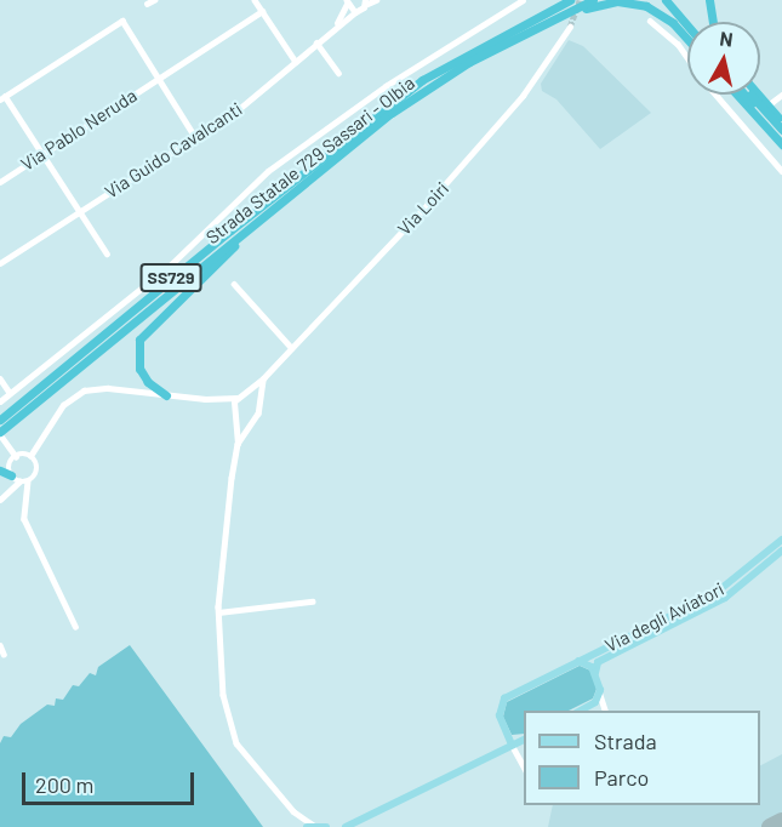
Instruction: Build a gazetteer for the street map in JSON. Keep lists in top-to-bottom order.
{
  "streets": {
    "highway": ["Strada Statale 729 Sassari - Olbia", "SS729"],
    "main road": ["Via degli Aviatori"],
    "street": ["Via Pablo Neruda", "Via Guido Cavalcanti", "Via Loiri"]
  },
  "crossings": [
    ["Strada Statale 729 Sassari - Olbia", "Via Loiri"]
  ],
  "legend": ["Strada", "Parco"],
  "scale_bar": "200 m",
  "north": "top"
}
